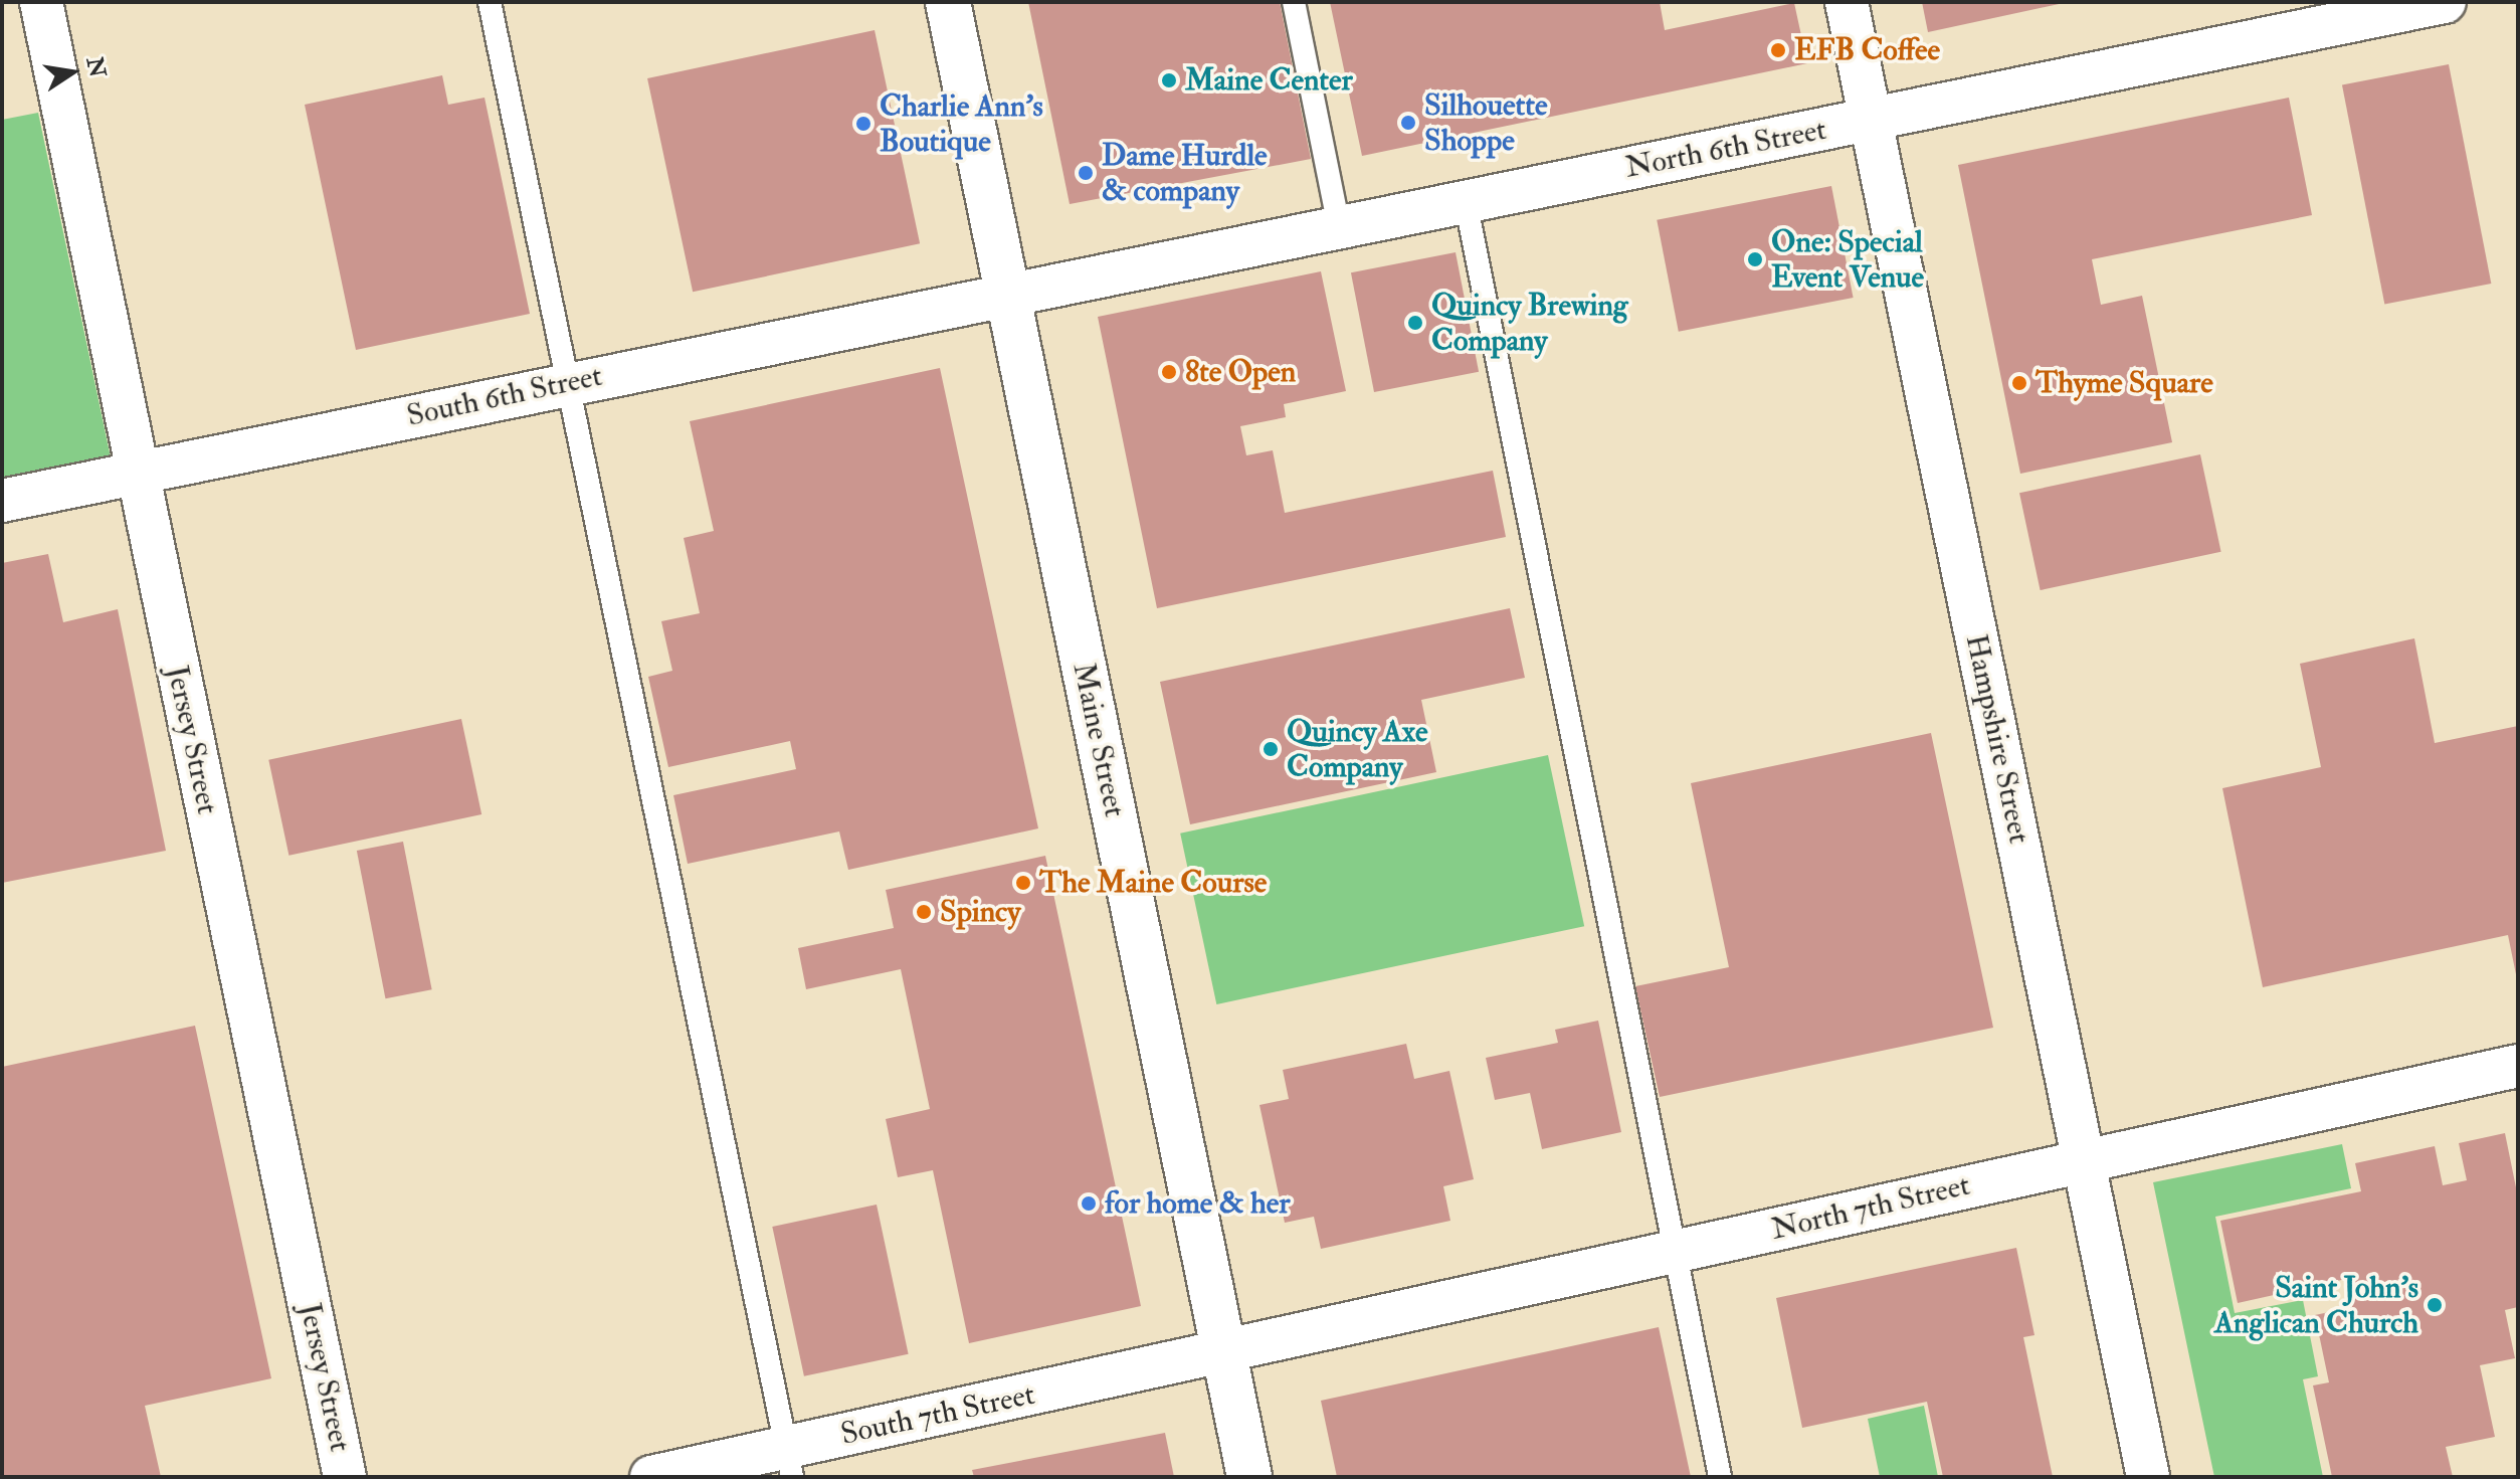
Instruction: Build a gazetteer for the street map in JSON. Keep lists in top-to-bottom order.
{
  "streets": {
    "street": [
      "North 6th Street",
      "South 6th Street",
      "Hampshire Street",
      "Jersey Street",
      "Maine Street",
      "North 7th Street",
      "South 7th Street"
    ]
  },
  "crossings": [
    ["North 6th Street", "South 6th Street"],
    ["North 6th Street", "Hampshire Street"],
    ["North 6th Street", "Maine Street"],
    ["South 6th Street", "Jersey Street"],
    ["South 6th Street", "Maine Street"],
    ["Hampshire Street", "North 7th Street"],
    ["Maine Street", "North 7th Street"],
    ["Maine Street", "South 7th Street"],
    ["North 7th Street", "South 7th Street"]
  ],
  "places": [
    "EFB Coffee",
    "Maine Center",
    "Silhouette Shoppe",
    "Charlie Ann's Boutique",
    "Dame Hurdle & company",
    "One: Special Event Venue",
    "Quincy Brewing Company",
    "8te Open",
    "Thyme Square",
    "Quincy Axe Company",
    "The Maine Course",
    "Spincy",
    "for home & her",
    "Saint John's Anglican Church"
  ],
  "north": "right"
}
